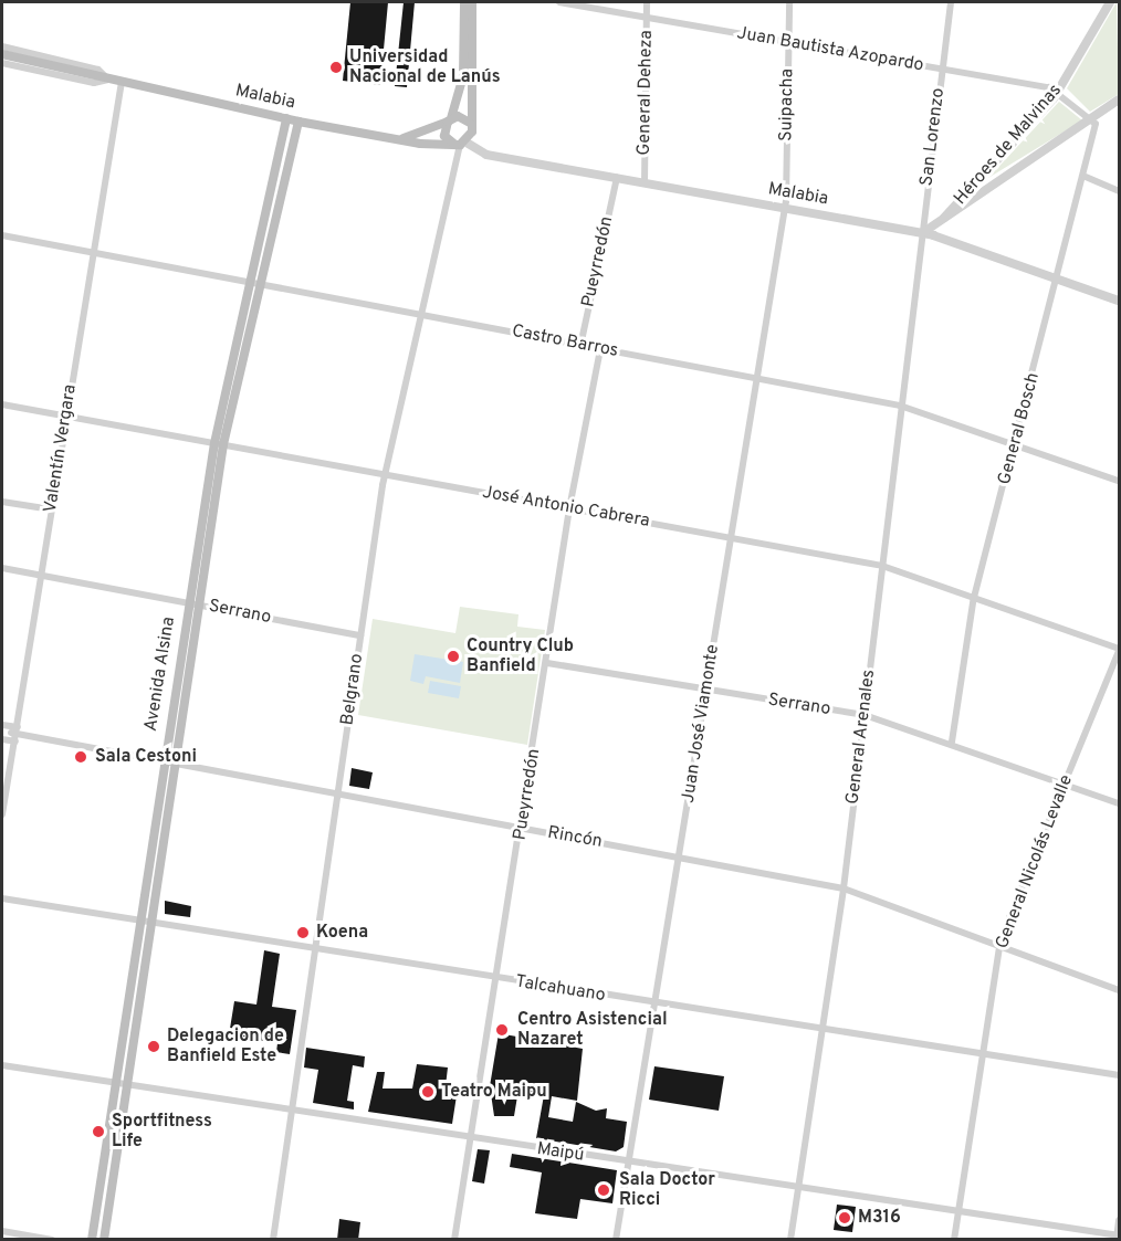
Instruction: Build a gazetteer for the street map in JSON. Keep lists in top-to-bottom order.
{
  "streets": {
    "main road": ["Malabia", "Avenida Alsina"],
    "street": [
      "Juan Bautista Azopardo",
      "General Deheza",
      "Suipacha",
      "San Lorenzo",
      "Héroes de Malvinas",
      "Pueyrredón",
      "Castro Barros",
      "General Bosch",
      "Valentín Vergara",
      "José Antonio Cabrera",
      "Serrano",
      "Belgrano",
      "Juan José Viamonte",
      "General Arenales",
      "Rincón",
      "General Nicolás Levalle",
      "Talcahuano",
      "Maipú"
    ]
  },
  "crossings": [
    ["Juan Bautista Azopardo", "General Deheza"],
    ["Juan Bautista Azopardo", "Suipacha"],
    ["Juan Bautista Azopardo", "San Lorenzo"],
    ["Juan Bautista Azopardo", "Héroes de Malvinas"],
    ["Juan Bautista Azopardo", "General Bosch"],
    ["General Deheza", "Malabia"],
    ["Malabia", "Suipacha"],
    ["Malabia", "San Lorenzo"],
    ["Malabia", "Héroes de Malvinas"],
    ["Malabia", "Pueyrredón"],
    ["Malabia", "General Bosch"],
    ["Malabia", "Valentín Vergara"],
    ["Malabia", "Avenida Alsina"],
    ["Malabia", "Belgrano"],
    ["Malabia", "Juan José Viamonte"],
    ["Malabia", "General Arenales"],
    ["Suipacha", "Juan José Viamonte"],
    ["San Lorenzo", "Héroes de Malvinas"],
    ["San Lorenzo", "General Arenales"],
    ["Héroes de Malvinas", "General Bosch"],
    ["Héroes de Malvinas", "General Arenales"],
    ["Pueyrredón", "Castro Barros"],
    ["Pueyrredón", "José Antonio Cabrera"],
    ["Pueyrredón", "Serrano"],
    ["Pueyrredón", "Rincón"],
    ["Pueyrredón", "Talcahuano"],
    ["Pueyrredón", "Maipú"],
    ["Castro Barros", "General Bosch"],
    ["Castro Barros", "Valentín Vergara"],
    ["Castro Barros", "Avenida Alsina"],
    ["Castro Barros", "Belgrano"],
    ["Castro Barros", "Juan José Viamonte"],
    ["Castro Barros", "General Arenales"],
    ["General Bosch", "José Antonio Cabrera"],
    ["General Bosch", "Serrano"],
    ["Valentín Vergara", "José Antonio Cabrera"],
    ["Valentín Vergara", "Serrano"],
    ["Valentín Vergara", "Rincón"],
    ["José Antonio Cabrera", "Avenida Alsina"],
    ["José Antonio Cabrera", "Belgrano"],
    ["José Antonio Cabrera", "Juan José Viamonte"],
    ["José Antonio Cabrera", "General Arenales"],
    ["José Antonio Cabrera", "General Nicolás Levalle"],
    ["Serrano", "Avenida Alsina"],
    ["Serrano", "Belgrano"],
    ["Serrano", "Juan José Viamonte"],
    ["Serrano", "General Arenales"],
    ["Serrano", "General Nicolás Levalle"],
    ["Avenida Alsina", "Rincón"],
    ["Avenida Alsina", "Talcahuano"],
    ["Avenida Alsina", "Maipú"],
    ["Belgrano", "Rincón"],
    ["Belgrano", "Talcahuano"],
    ["Belgrano", "Maipú"],
    ["Juan José Viamonte", "Rincón"],
    ["Juan José Viamonte", "Talcahuano"],
    ["Juan José Viamonte", "Maipú"],
    ["General Arenales", "Rincón"],
    ["General Arenales", "Talcahuano"],
    ["General Arenales", "Maipú"],
    ["Rincón", "General Nicolás Levalle"],
    ["General Nicolás Levalle", "Talcahuano"],
    ["General Nicolás Levalle", "Maipú"]
  ],
  "places": [
    "Universidad Nacional de Lanús",
    "Country Club Banfield",
    "Sala Cestoni",
    "Koena",
    "Centro Asistencial Nazaret",
    "Delegacion de Banfield Este",
    "Teatro Maipu",
    "Sportfitness Life",
    "Sala Doctor Ricci",
    "M316"
  ]
}
